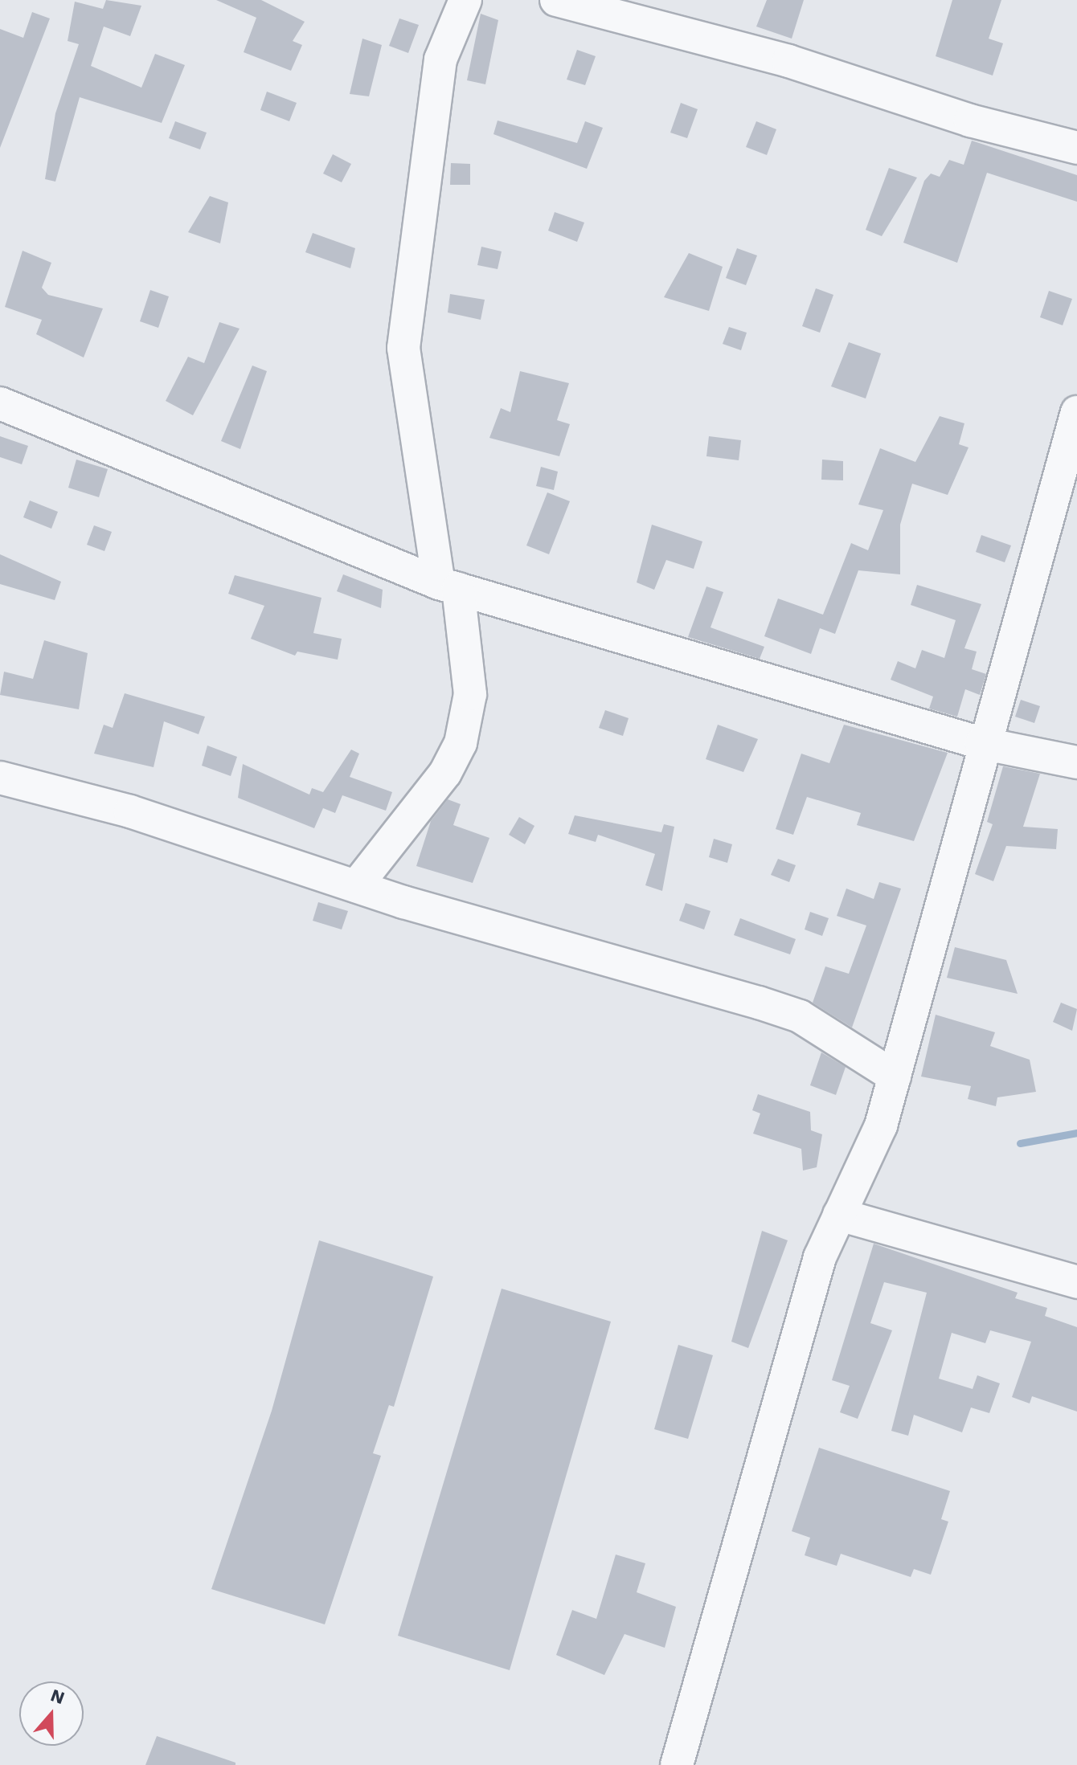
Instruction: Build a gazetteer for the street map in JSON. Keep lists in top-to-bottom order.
{
  "north": "top"
}
